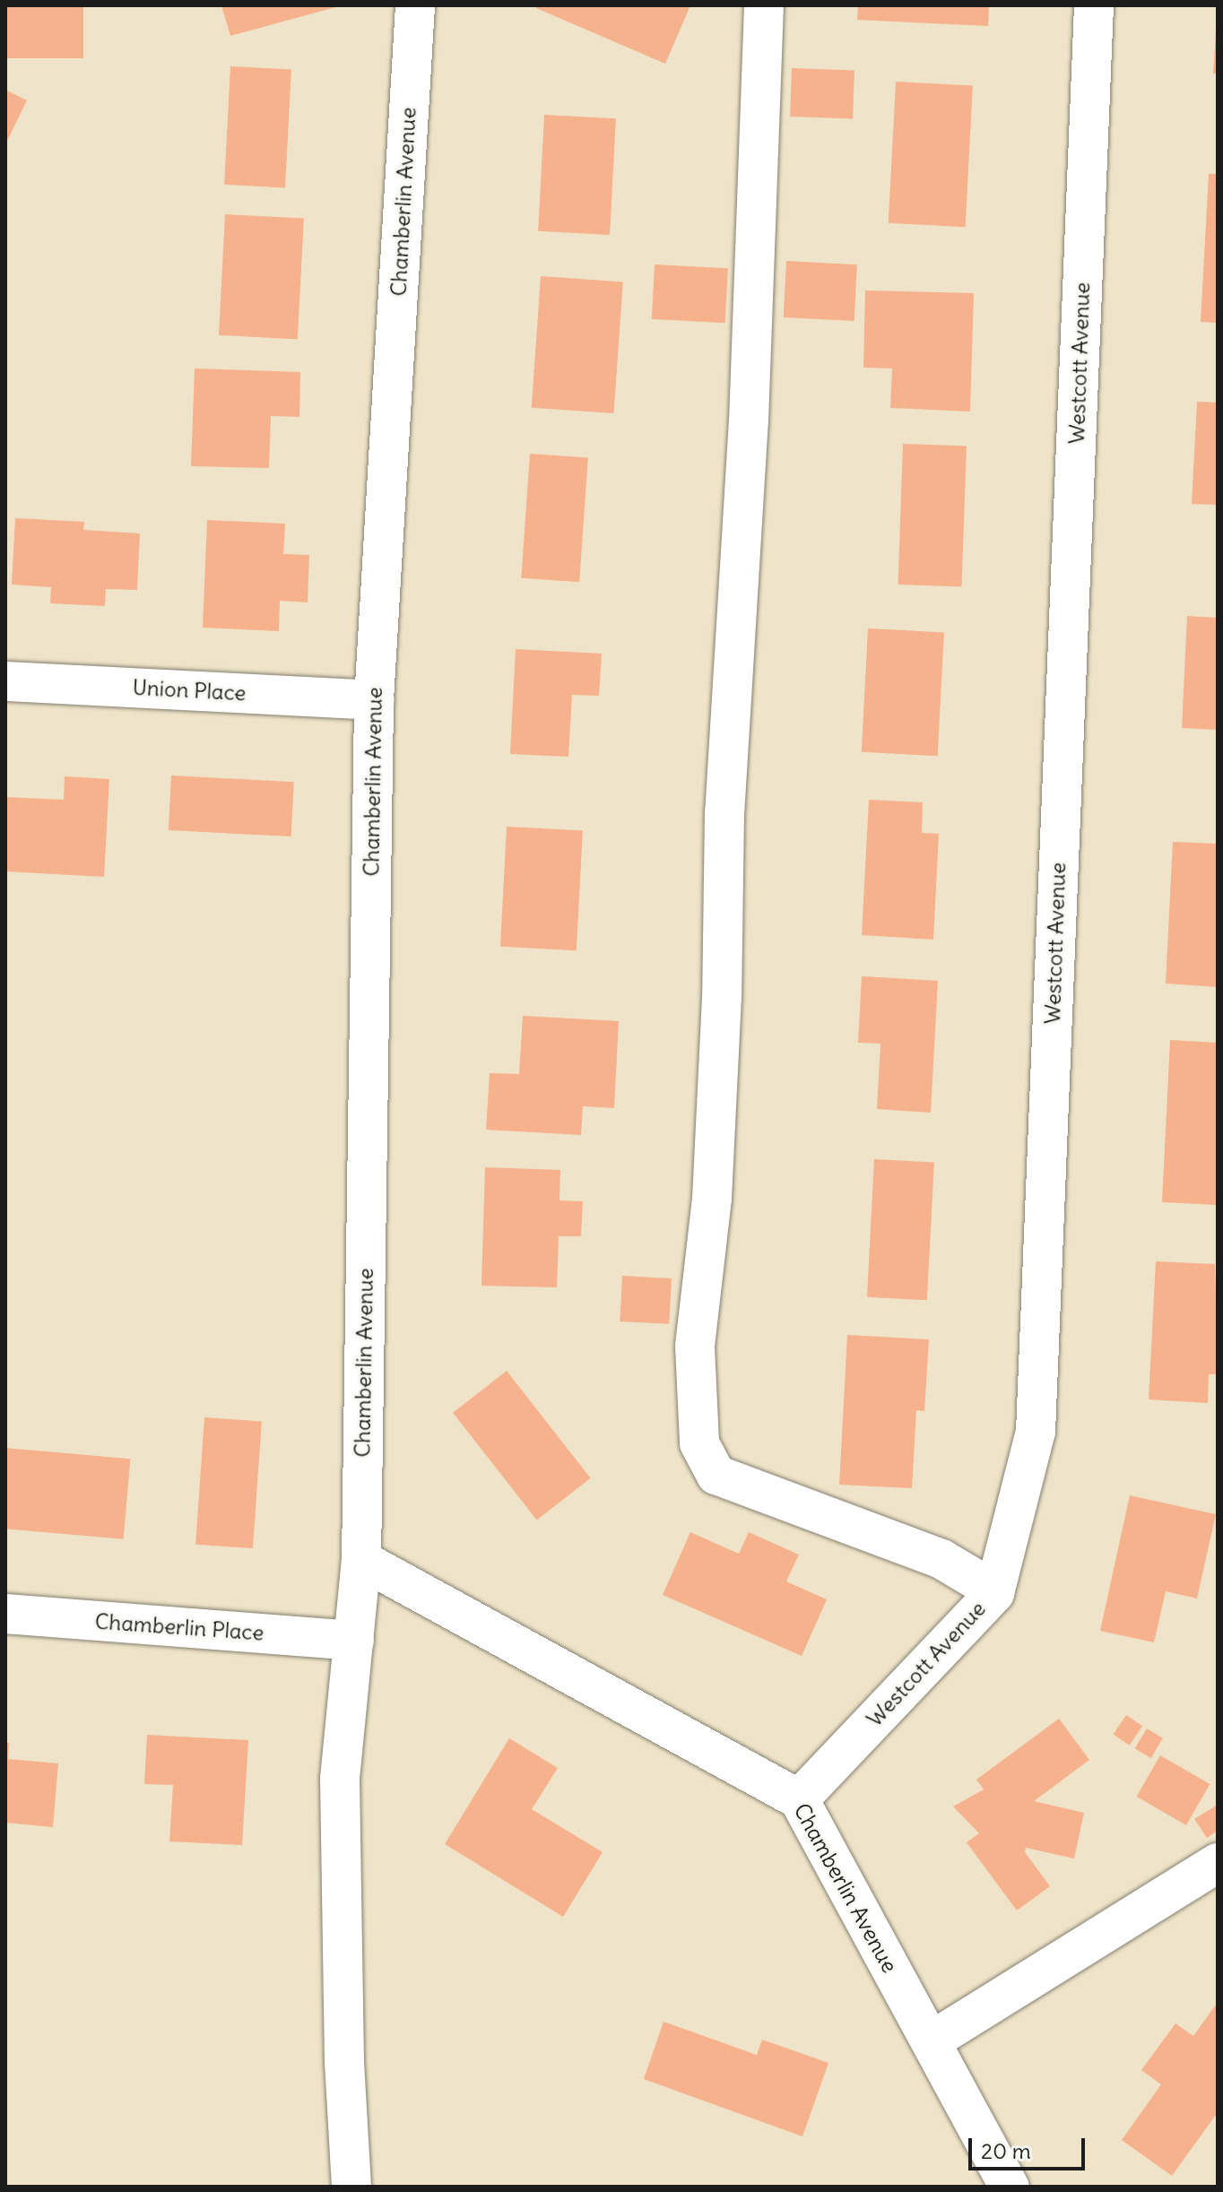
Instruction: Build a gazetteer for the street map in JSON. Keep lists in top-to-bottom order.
{
  "streets": {
    "street": [
      "Chamberlin Avenue",
      "Westcott Avenue",
      "Union Place",
      "Chamberlin Place"
    ]
  },
  "crossings": [
    ["Chamberlin Avenue", "Westcott Avenue"],
    ["Chamberlin Avenue", "Union Place"],
    ["Chamberlin Avenue", "Chamberlin Place"]
  ],
  "scale_bar": "20 m"
}
